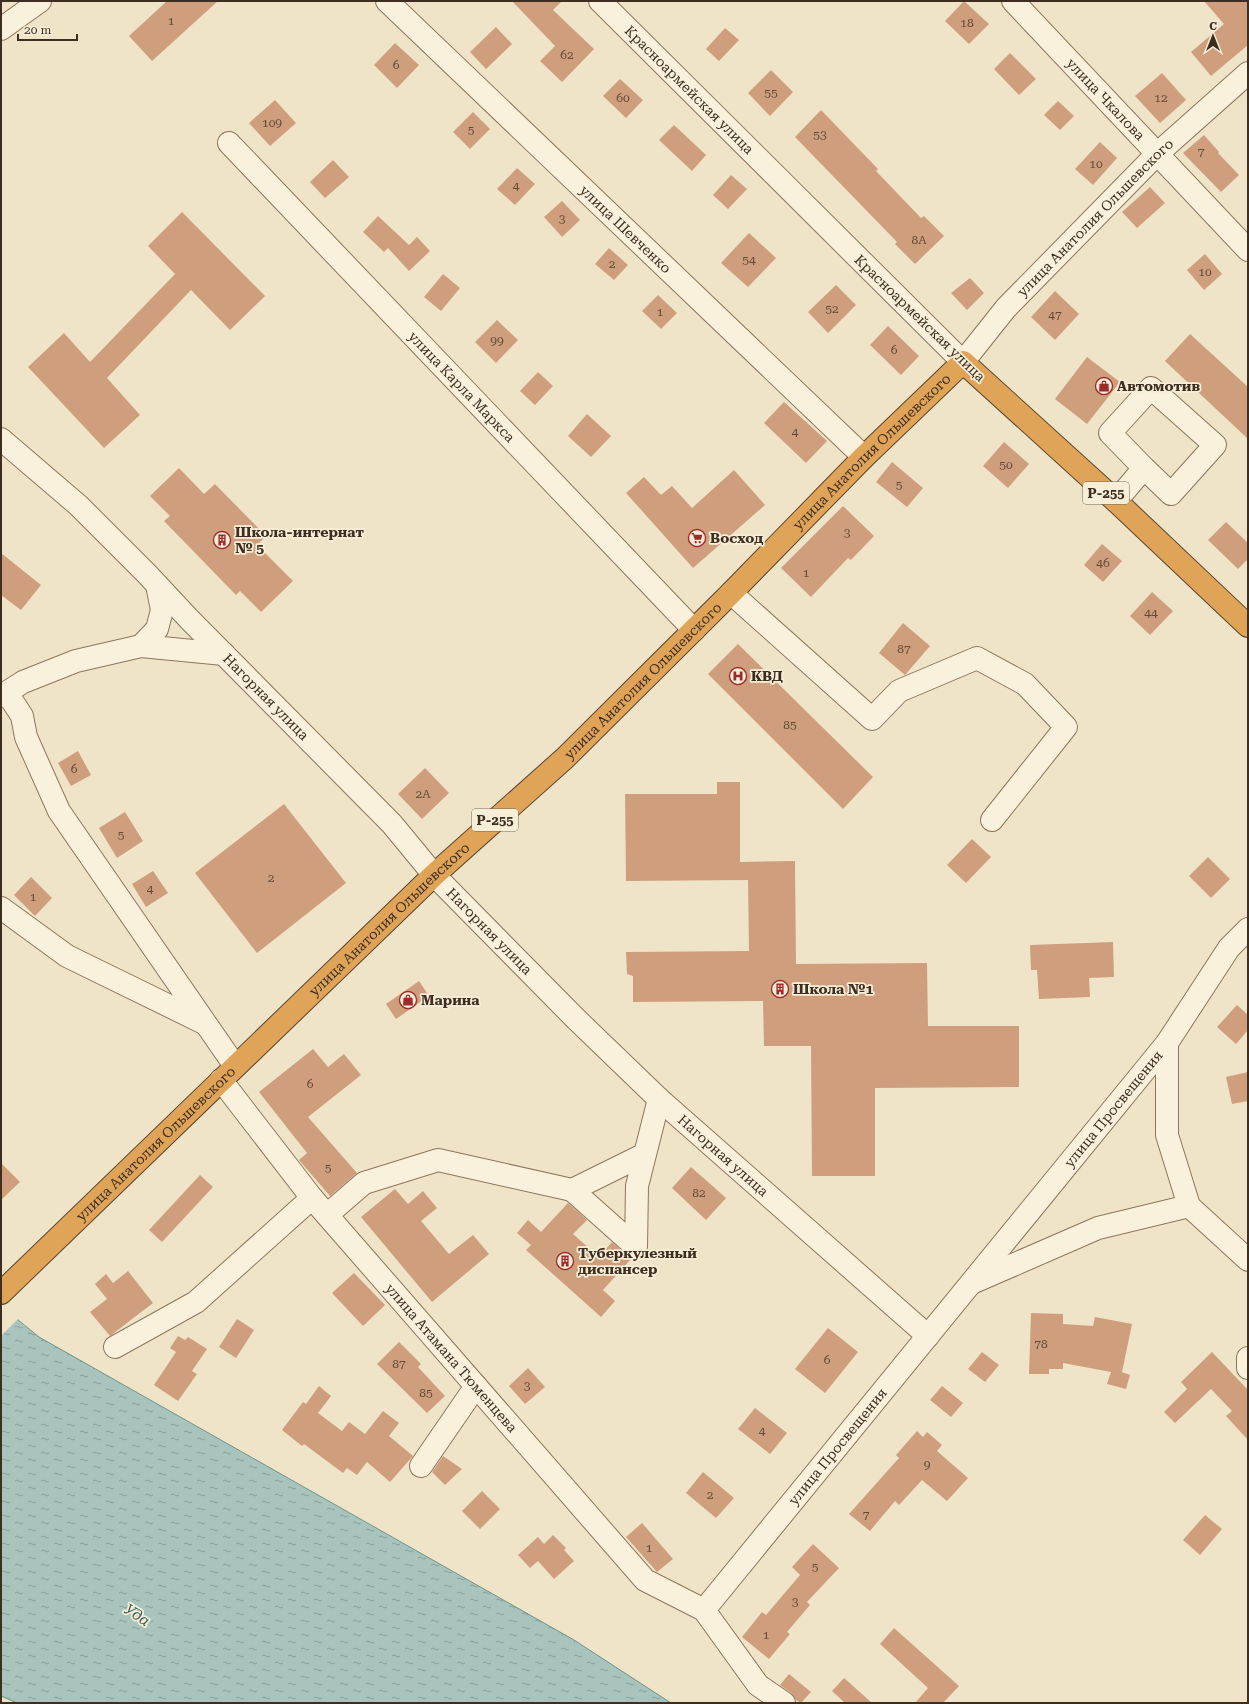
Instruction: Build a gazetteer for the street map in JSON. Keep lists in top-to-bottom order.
{
  "streets": {
    "highway": ["Красноармейская улица", "улица Анатолия Ольшевского", "Р-255"],
    "street": [
      "улица Чкалова",
      "улица Шевченко",
      "улица Карла Маркса",
      "Нагорная улица",
      "улица Просвещения",
      "улица Атамана Тюменцева"
    ]
  },
  "crossings": [
    ["Красноармейская улица", "улица Анатолия Ольшевского"],
    ["улица Чкалова", "улица Анатолия Ольшевского"],
    ["улица Анатолия Ольшевского", "улица Шевченко"],
    ["улица Анатолия Ольшевского", "улица Карла Маркса"],
    ["улица Анатолия Ольшевского", "Нагорная улица"],
    ["улица Анатолия Ольшевского", "улица Атамана Тюменцева"],
    ["Нагорная улица", "улица Просвещения"],
    ["улица Просвещения", "улица Атамана Тюменцева"]
  ],
  "water": ["Уда"],
  "places": {
    "shop": ["Автомотив", "Марина"],
    "supermarket": ["Восход"],
    "building": ["Школа-интернат № 5", "Школа №1", "Туберкулезный диспансер"],
    "hospital": ["КВД"]
  },
  "house_numbers": [
    "1",
    "18",
    "62",
    "6",
    "55",
    "60",
    "12",
    "109",
    "5",
    "53",
    "7",
    "10",
    "4",
    "3",
    "8А",
    "54",
    "2",
    "10",
    "52",
    "1",
    "47",
    "99",
    "6",
    "4",
    "50",
    "5",
    "3",
    "46",
    "1",
    "44",
    "87",
    "85",
    "6",
    "2А",
    "5",
    "2",
    "4",
    "1",
    "6",
    "5",
    "82",
    "78",
    "6",
    "87",
    "3",
    "85",
    "4",
    "9",
    "2",
    "7",
    "1",
    "5",
    "3",
    "1"
  ],
  "scale_bar": "20 m",
  "north": "top"
}
